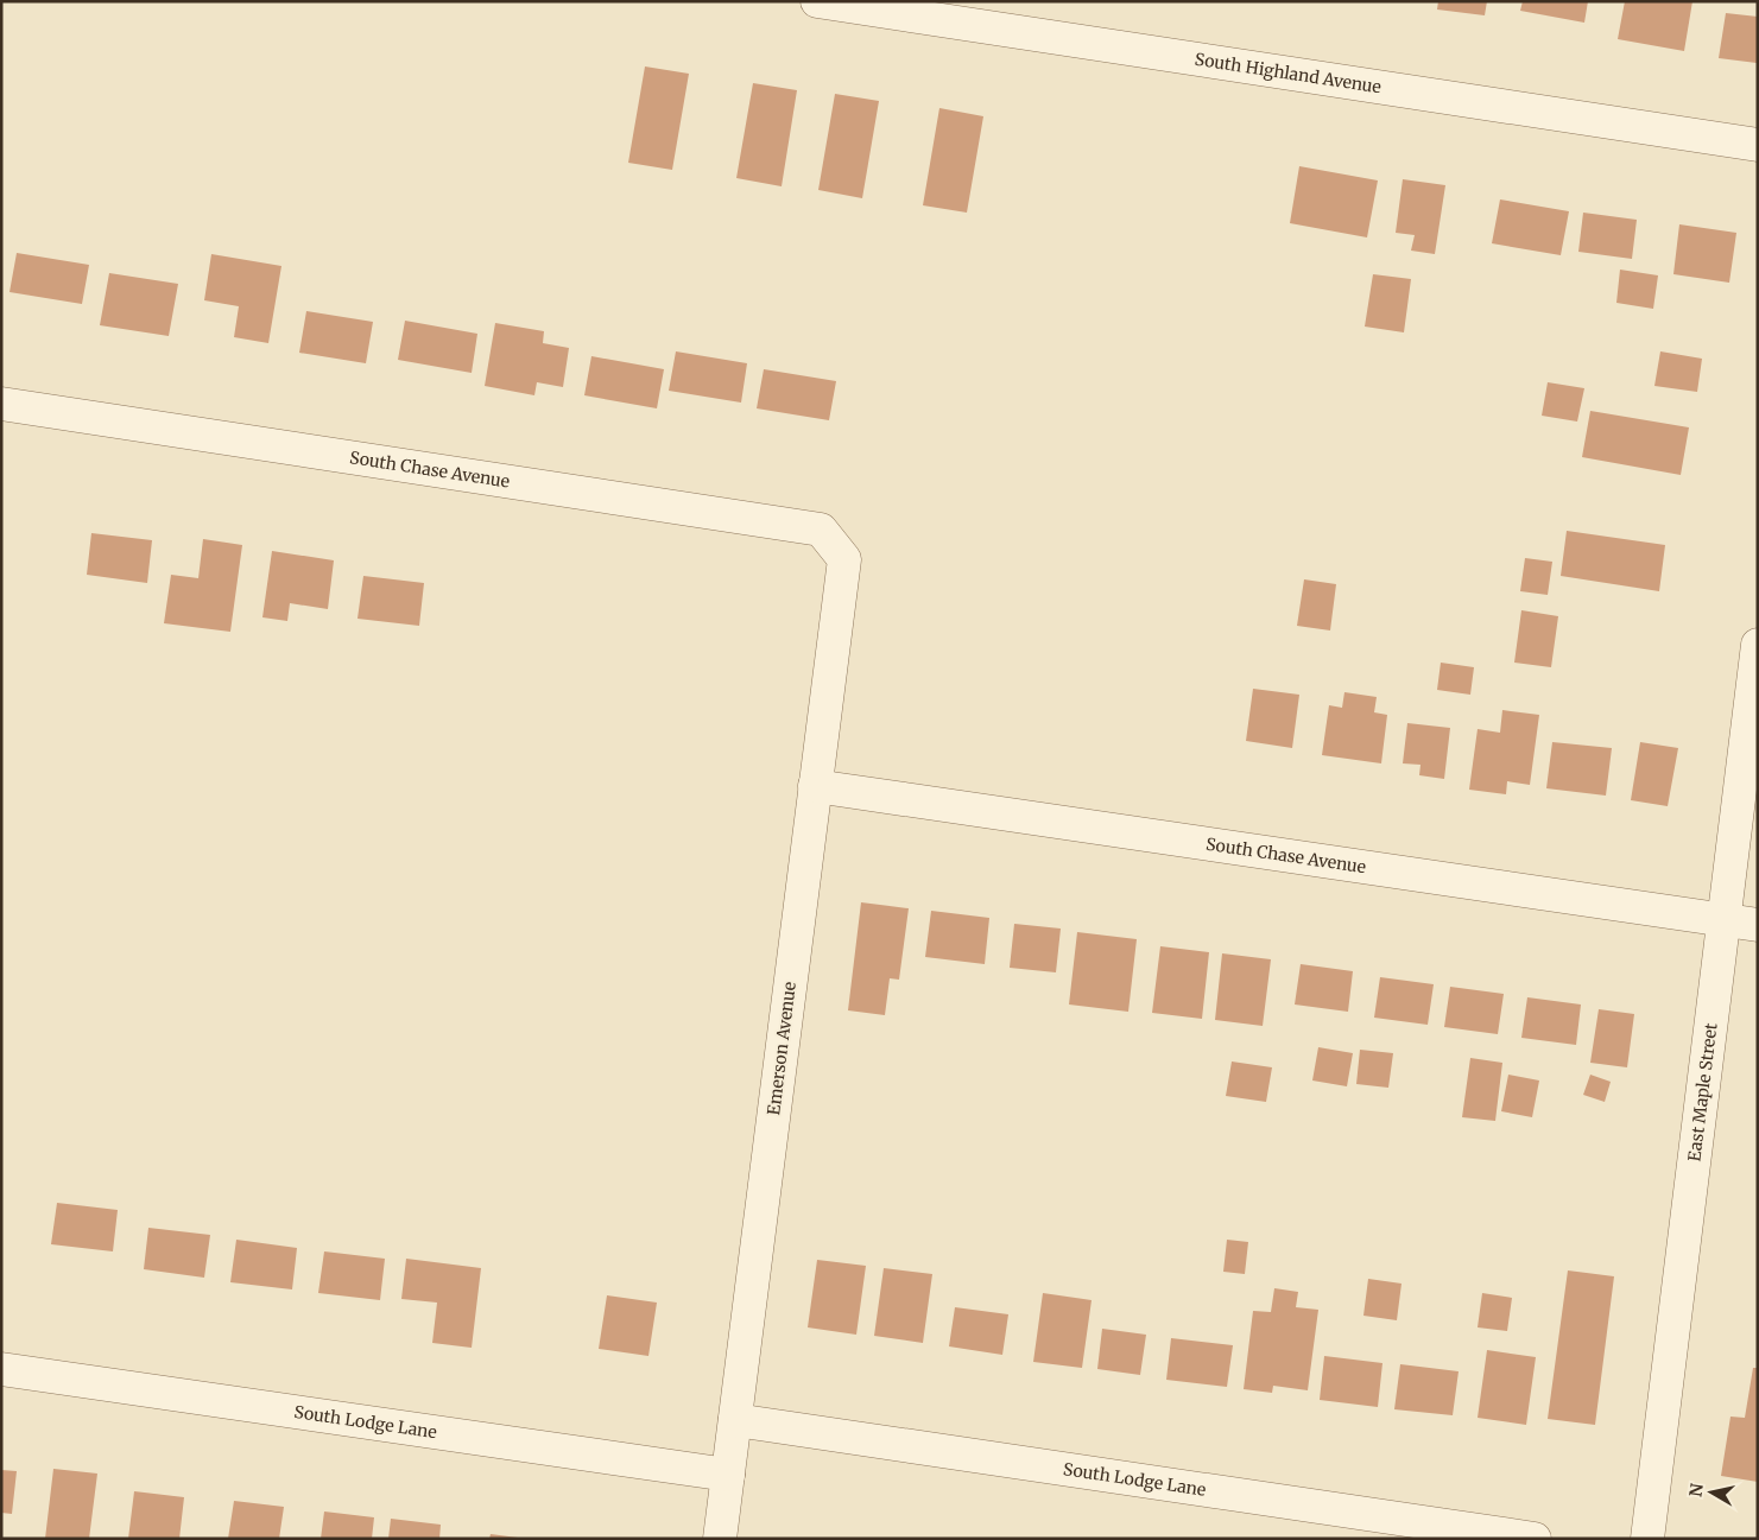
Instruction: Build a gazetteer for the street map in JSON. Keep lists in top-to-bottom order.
{
  "streets": {
    "street": [
      "South Highland Avenue",
      "South Chase Avenue",
      "Emerson Avenue",
      "East Maple Street",
      "South Lodge Lane"
    ]
  },
  "crossings": [
    ["South Chase Avenue", "Emerson Avenue"],
    ["South Chase Avenue", "East Maple Street"],
    ["Emerson Avenue", "South Lodge Lane"]
  ],
  "north": "left"
}
